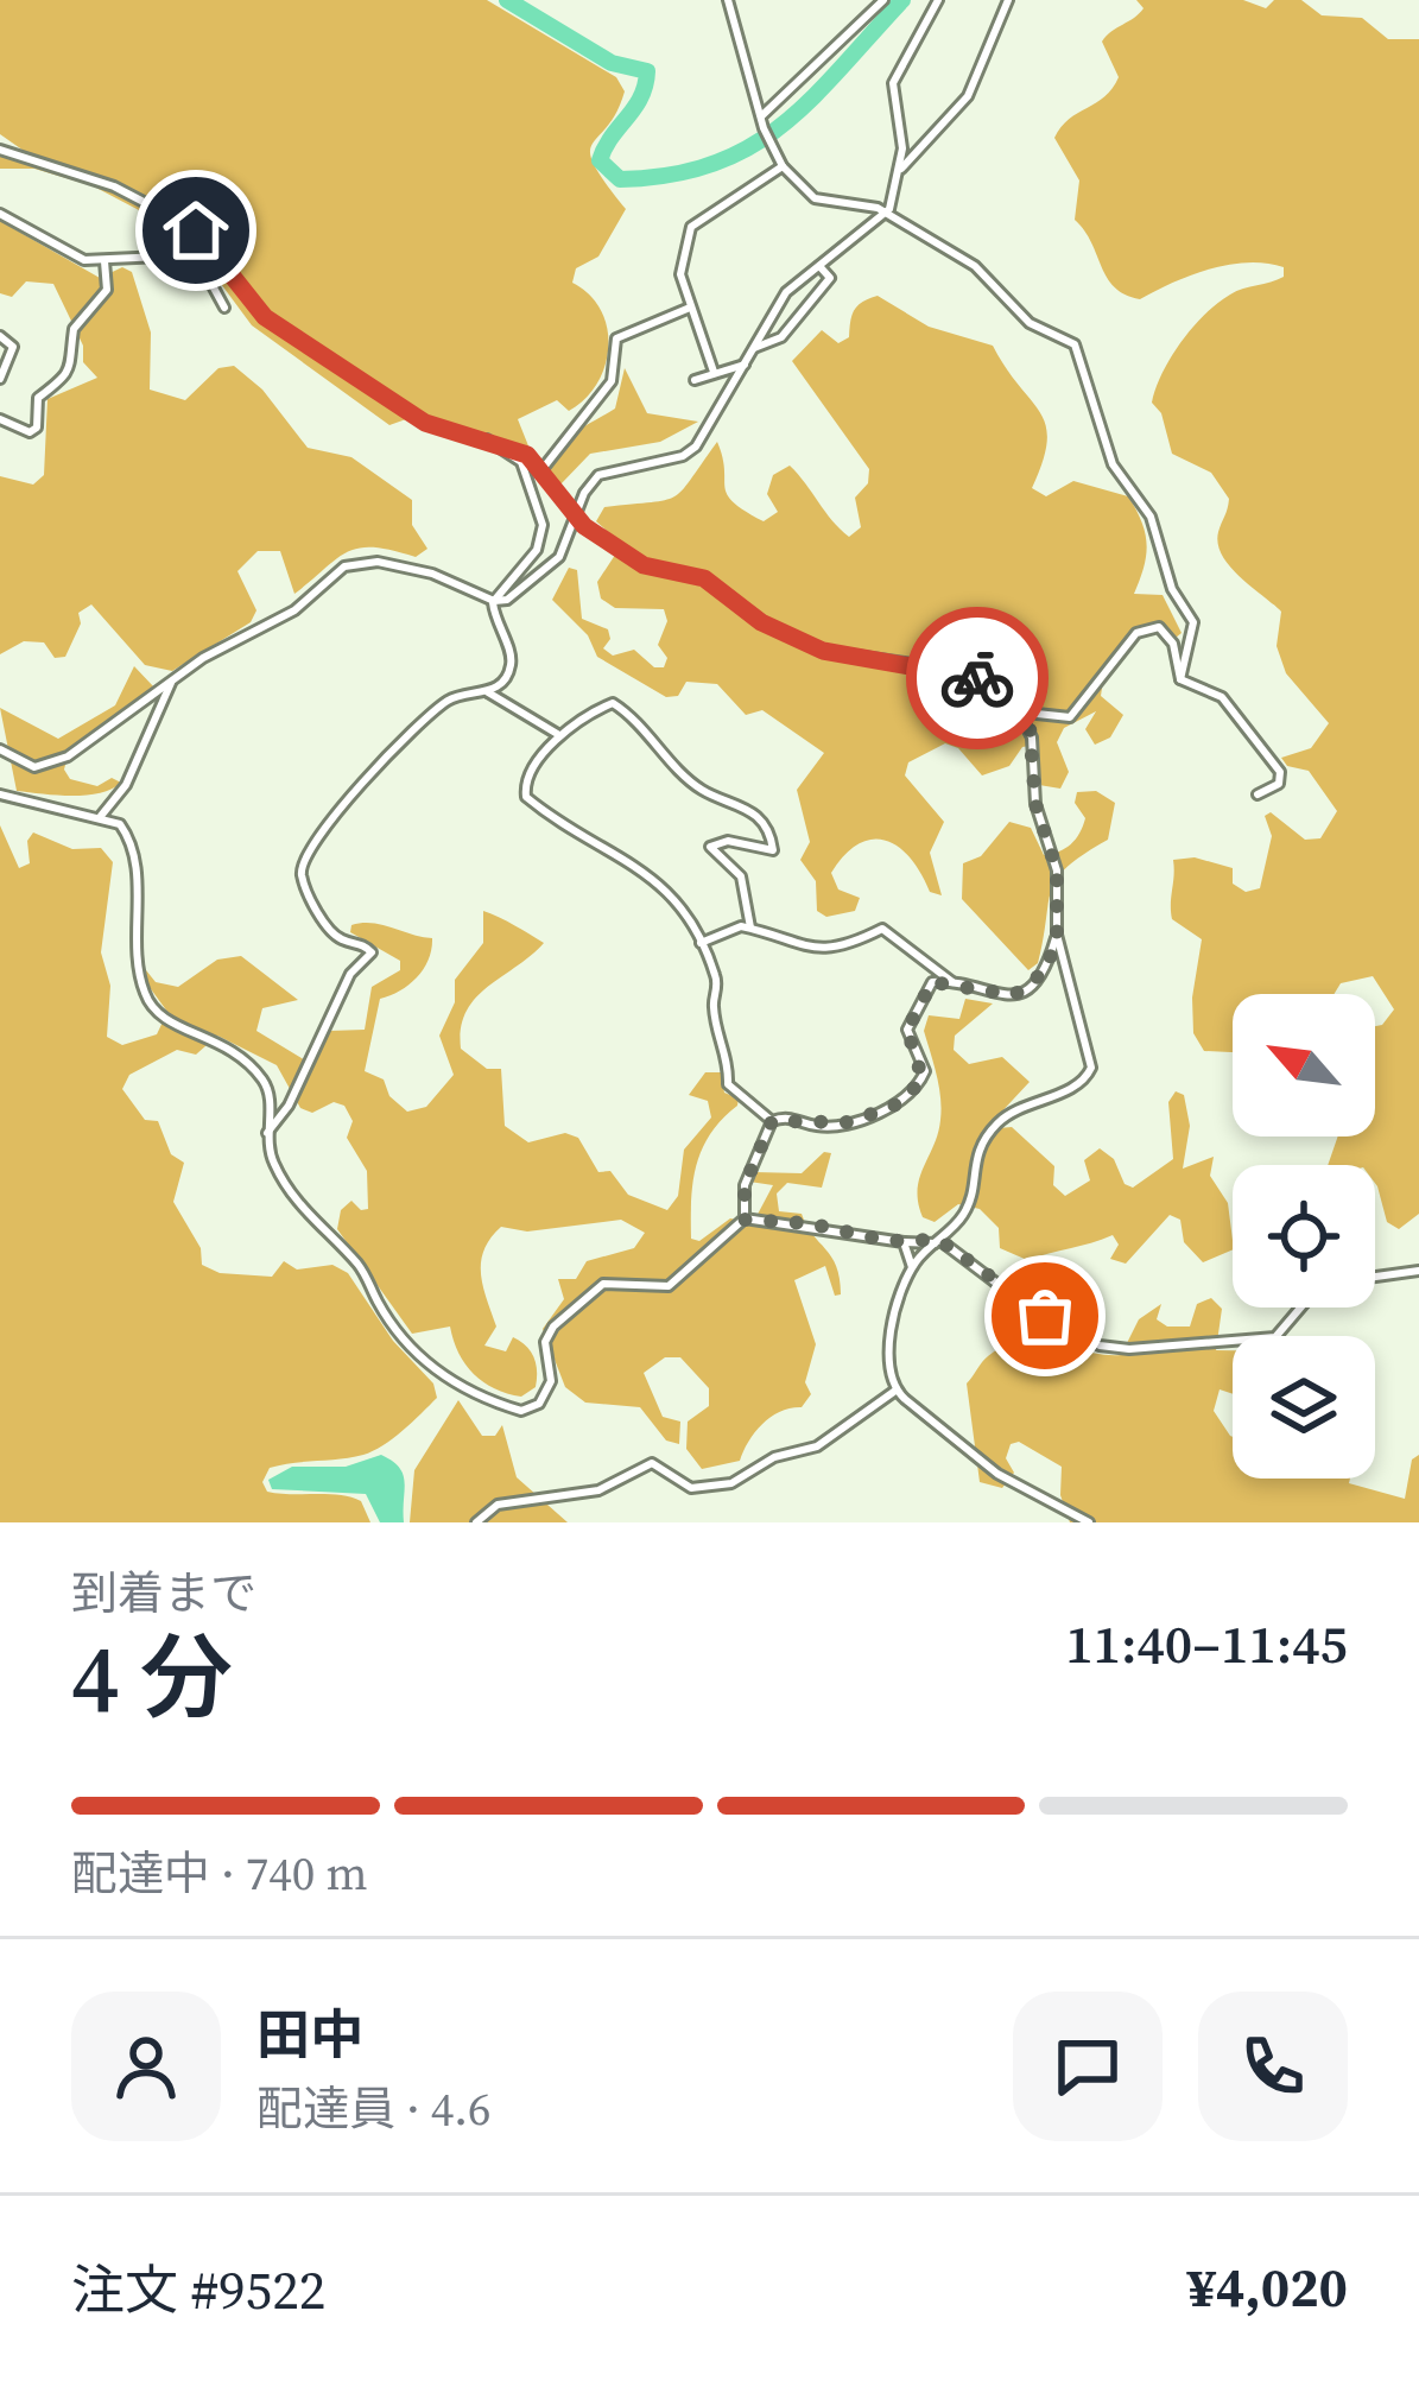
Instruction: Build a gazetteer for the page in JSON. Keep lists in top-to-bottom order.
{
  "north": "top left",
  "page": {
    "heading": ["4 分", "到着まで", "11:40–11:45"],
    "panel": [
      "田中",
      "配達員 · 4.6",
      "注文 #9522",
      "¥4,020"
    ],
    "bar": "配達中 · 740 m"
  }
}
